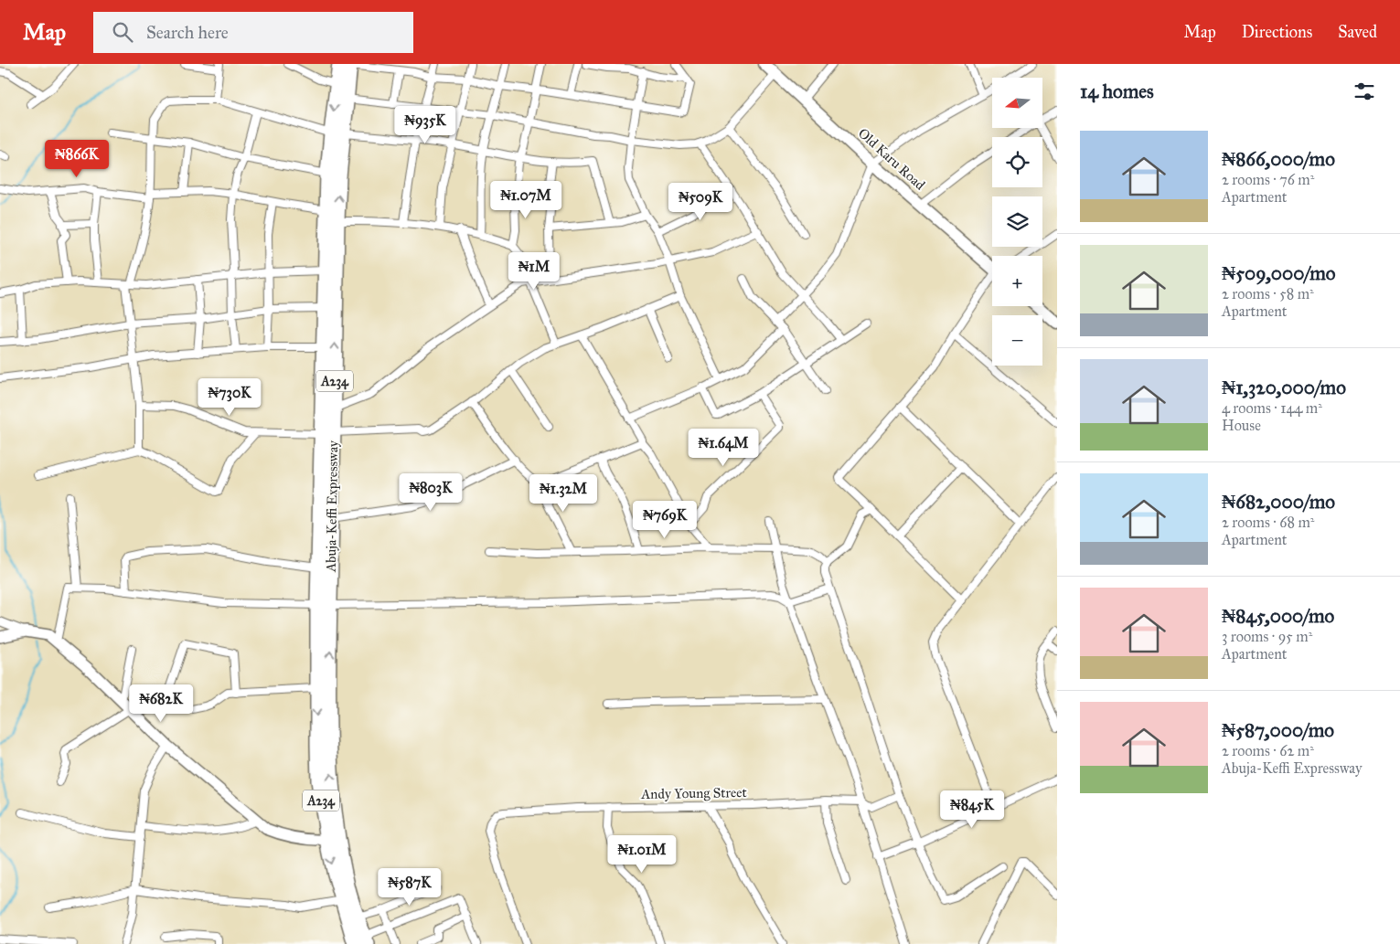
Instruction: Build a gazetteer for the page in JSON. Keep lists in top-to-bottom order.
{
  "streets": {
    "highway": ["A234", "Abuja-Keffi Expressway"],
    "main road": ["Old Karu Road"],
    "street": ["Andy Young Street"]
  },
  "north": "left",
  "page": {
    "header": "Map",
    "search": "Search here",
    "nav": ["Map", "Directions", "Saved"],
    "heading": "14 homes",
    "map_buttons": ["+", "−"],
    "price": [
      "₦935K",
      "₦866K",
      "₦1.07M",
      "₦509K",
      "₦1M",
      "₦730K",
      "₦1.64M",
      "₦803K",
      "₦1.32M",
      "₦769K",
      "₦682K",
      "₦845K",
      "₦1.01M",
      "₦587K"
    ],
    "list": [
      {
        "name": "₦866,000/mo",
        "note": "2 rooms · 76 m² · Apartment"
      },
      {
        "name": "₦509,000/mo",
        "note": "2 rooms · 58 m² · Apartment"
      },
      {
        "name": "₦1,320,000/mo",
        "note": "4 rooms · 144 m² · House"
      },
      {
        "name": "₦682,000/mo",
        "note": "2 rooms · 68 m² · Apartment"
      },
      {
        "name": "₦845,000/mo",
        "note": "3 rooms · 95 m² · Apartment"
      },
      {
        "name": "₦587,000/mo",
        "note": "2 rooms · 62 m² · Abuja-Keffi Expressway"
      }
    ]
  }
}
